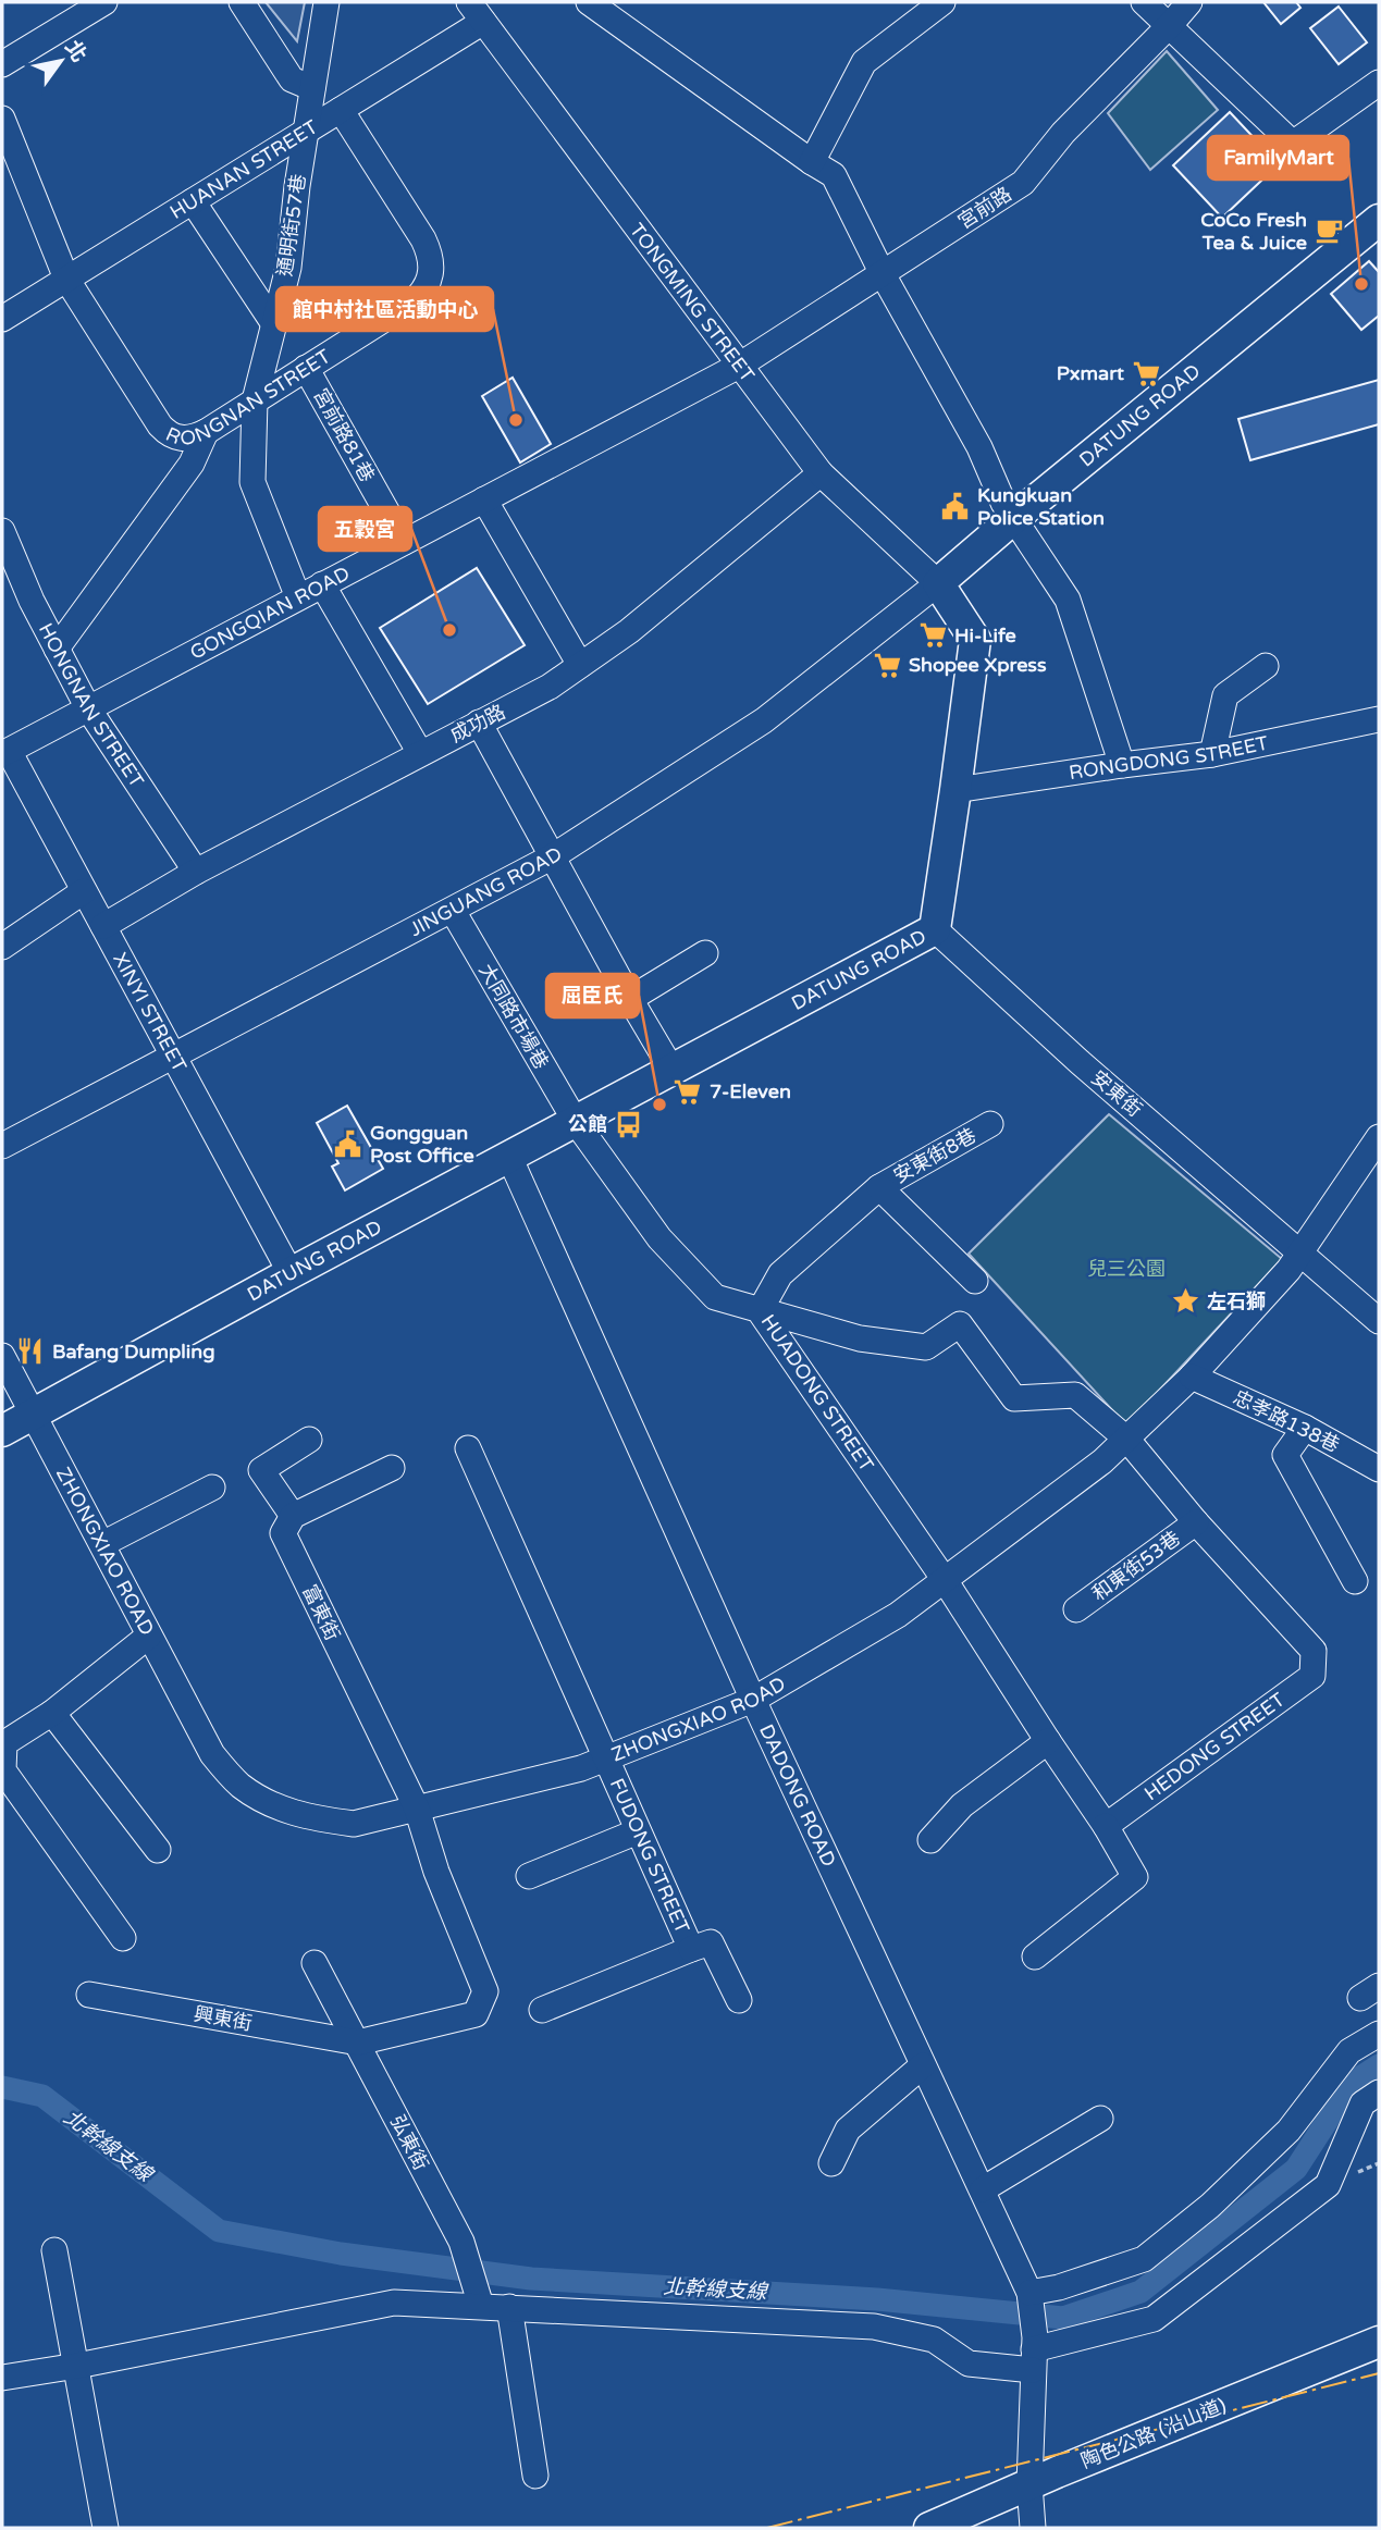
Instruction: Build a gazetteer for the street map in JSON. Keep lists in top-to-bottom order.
{
  "streets": {
    "main road": ["DATUNG ROAD", "陶色公路 (沿山道)"],
    "street": [
      "HUANAN STREET",
      "宮前路",
      "通明街57巷",
      "TONGMING STREET",
      "RONGNAN STREET",
      "宮前路81巷",
      "GONGQIAN ROAD",
      "HONGNAN STREET",
      "成功路",
      "RONGDONG STREET",
      "JINGUANG ROAD",
      "XINYI STREET",
      "大同路市場巷",
      "安東街",
      "安東街8巷",
      "HUADONG STREET",
      "忠孝路138巷",
      "ZHONGXIAO ROAD",
      "和東街53巷",
      "富東街",
      "HEDONG STREET",
      "DADONG ROAD",
      "FUDONG STREET",
      "興東街",
      "弘東街"
    ]
  },
  "crossings": [
    ["HUANAN STREET", "通明街57巷"],
    ["HUANAN STREET", "TONGMING STREET"],
    ["HUANAN STREET", "RONGNAN STREET"],
    ["宮前路", "TONGMING STREET"],
    ["宮前路", "GONGQIAN ROAD"],
    ["通明街57巷", "RONGNAN STREET"],
    ["通明街57巷", "GONGQIAN ROAD"],
    ["TONGMING STREET", "DATUNG ROAD"],
    ["TONGMING STREET", "GONGQIAN ROAD"],
    ["TONGMING STREET", "成功路"],
    ["TONGMING STREET", "JINGUANG ROAD"],
    ["RONGNAN STREET", "宮前路81巷"],
    ["DATUNG ROAD", "RONGDONG STREET"],
    ["DATUNG ROAD", "JINGUANG ROAD"],
    ["DATUNG ROAD", "XINYI STREET"],
    ["DATUNG ROAD", "大同路市場巷"],
    ["DATUNG ROAD", "安東街"],
    ["DATUNG ROAD", "ZHONGXIAO ROAD"],
    ["DATUNG ROAD", "DADONG ROAD"],
    ["宮前路81巷", "GONGQIAN ROAD"],
    ["GONGQIAN ROAD", "HONGNAN STREET"],
    ["GONGQIAN ROAD", "XINYI STREET"],
    ["HONGNAN STREET", "成功路"],
    ["成功路", "XINYI STREET"],
    ["JINGUANG ROAD", "XINYI STREET"],
    ["JINGUANG ROAD", "大同路市場巷"],
    ["大同路市場巷", "HUADONG STREET"],
    ["大同路市場巷", "HEDONG STREET"],
    ["安東街", "ZHONGXIAO ROAD"],
    ["安東街8巷", "HUADONG STREET"],
    ["HUADONG STREET", "ZHONGXIAO ROAD"],
    ["HUADONG STREET", "HEDONG STREET"],
    ["忠孝路138巷", "ZHONGXIAO ROAD"],
    ["ZHONGXIAO ROAD", "富東街"],
    ["ZHONGXIAO ROAD", "HEDONG STREET"],
    ["ZHONGXIAO ROAD", "DADONG ROAD"],
    ["ZHONGXIAO ROAD", "FUDONG STREET"],
    ["和東街53巷", "HEDONG STREET"],
    ["興東街", "弘東街"]
  ],
  "water": ["北幹線支線"],
  "parks": ["兒三公園"],
  "places": {
    "cafe": ["CoCo Fresh Tea & Juice"],
    "other": [
      "FamilyMart",
      "館中村社區活動中心",
      "五穀宮",
      "屈臣氏"
    ],
    "supermarket": [
      "Pxmart",
      "Hi-Life",
      "Shopee Xpress",
      "7-Eleven"
    ],
    "public building": ["Kungkuan Police Station", "Gongguan Post Office"],
    "bus stop": ["公館"],
    "place": ["左石獅"],
    "restaurant": ["Bafang Dumpling"]
  },
  "north": "top right"
}
